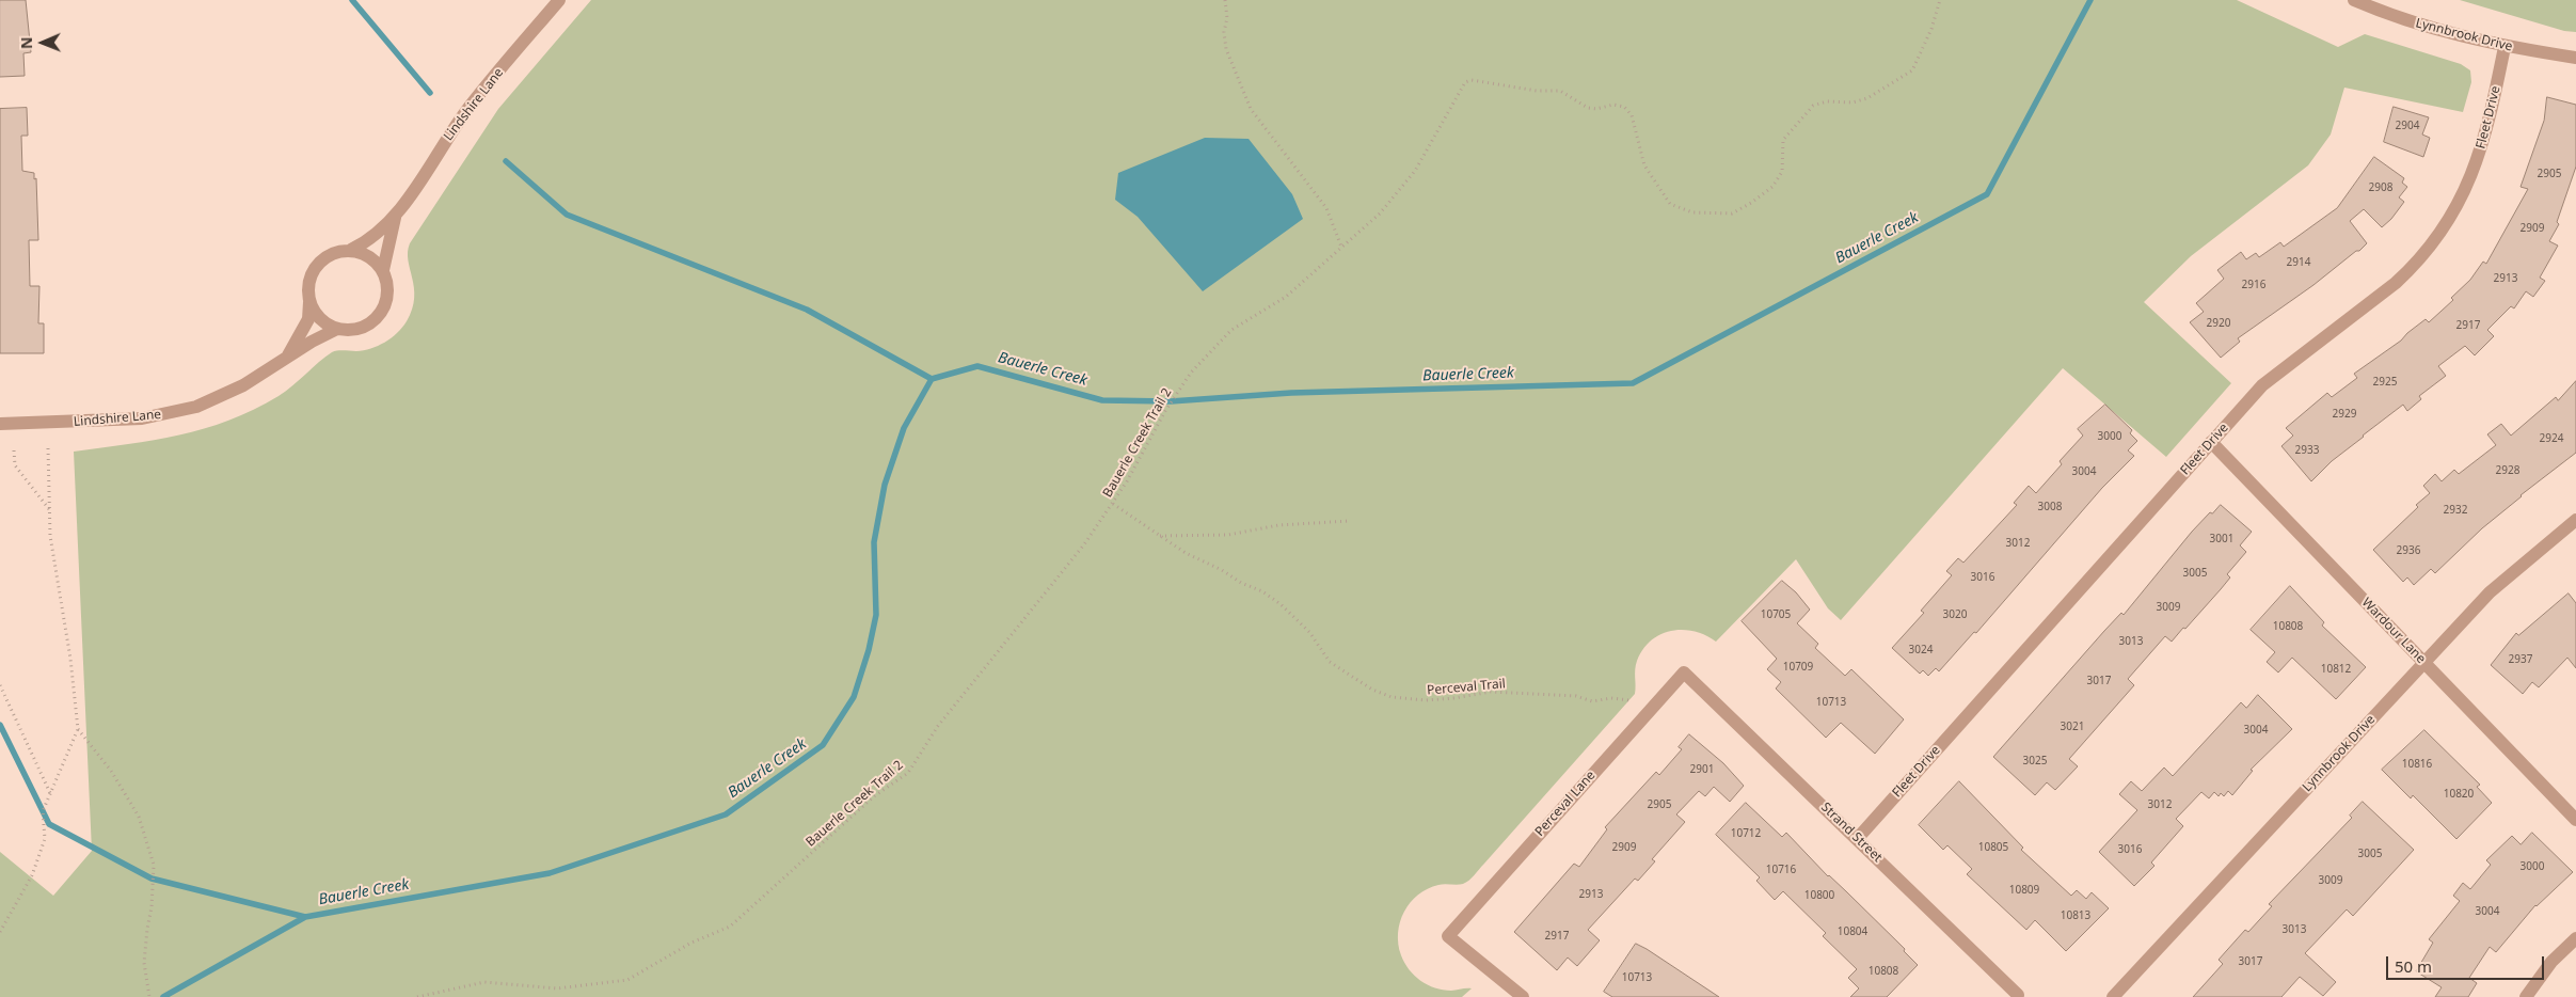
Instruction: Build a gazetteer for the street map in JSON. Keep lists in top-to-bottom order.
{
  "streets": {
    "street": [
      "Lynnbrook Drive",
      "Lindshire Lane",
      "Fleet Drive",
      "Wardour Lane",
      "Perceval Lane",
      "Strand Street"
    ],
    "path": ["Bauerle Creek Trail 2", "Perceval Trail"]
  },
  "crossings": [
    ["Lynnbrook Drive", "Fleet Drive"],
    ["Lynnbrook Drive", "Wardour Lane"],
    ["Fleet Drive", "Wardour Lane"],
    ["Fleet Drive", "Strand Street"],
    ["Bauerle Creek Trail 2", "Perceval Trail"],
    ["Perceval Lane", "Strand Street"]
  ],
  "water": ["Bauerle Creek"],
  "house_numbers": [
    "2904",
    "2905",
    "2908",
    "2909",
    "2914",
    "2913",
    "2916",
    "2920",
    "2917",
    "2925",
    "2929",
    "3000",
    "2924",
    "2933",
    "2928",
    "3004",
    "3008",
    "2932",
    "3001",
    "3012",
    "2936",
    "3005",
    "3016",
    "3009",
    "10705",
    "3020",
    "10808",
    "3013",
    "3024",
    "2937",
    "10709",
    "10812",
    "3017",
    "10713",
    "3021",
    "3004",
    "3025",
    "10816",
    "2901",
    "10820",
    "2905",
    "3012",
    "10712",
    "2909",
    "10805",
    "3016",
    "3005",
    "3000",
    "10716",
    "3009",
    "10809",
    "2913",
    "10800",
    "3004",
    "10813",
    "3013",
    "10804",
    "2917",
    "3017",
    "10808",
    "10713"
  ],
  "scale_bar": "50 m",
  "north": "left"
}
